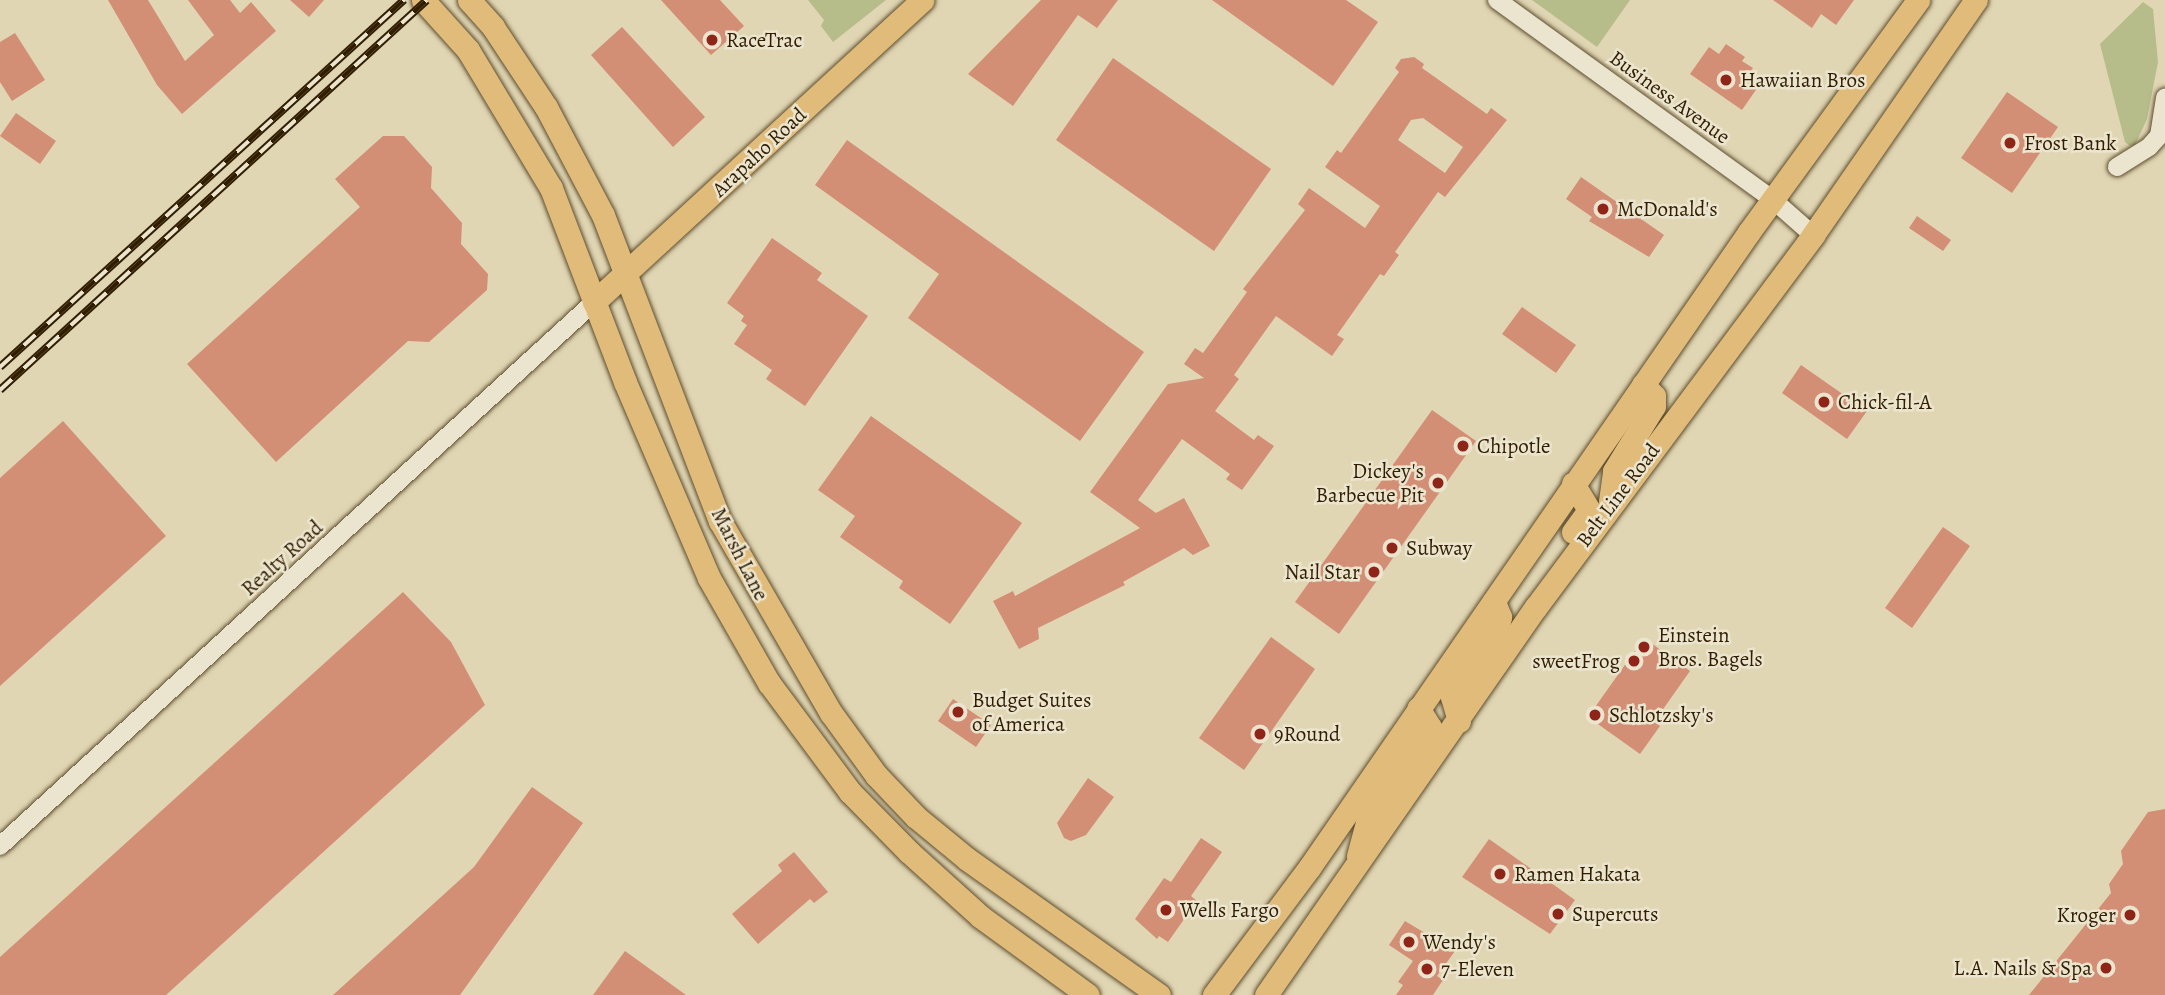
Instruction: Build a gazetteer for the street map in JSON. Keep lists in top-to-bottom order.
{
  "streets": {
    "main road": ["Arapaho Road", "Belt Line Road", "Marsh Lane"],
    "street": ["Business Avenue", "Realty Road"]
  },
  "crossings": [
    ["Business Avenue", "Belt Line Road"],
    ["Arapaho Road", "Marsh Lane"],
    ["Arapaho Road", "Realty Road"],
    ["Marsh Lane", "Realty Road"]
  ],
  "places": [
    "RaceTrac",
    "Hawaiian Bros",
    "Frost Bank",
    "McDonald's",
    "Chick-fil-A",
    "Chipotle",
    "Dickey's Barbecue Pit",
    "Subway",
    "Nail Star",
    "Einstein Bros. Bagels",
    "sweetFrog",
    "Budget Suites of America",
    "Schlotzsky's",
    "9Round",
    "Ramen Hakata",
    "Wells Fargo",
    "Supercuts",
    "Kroger",
    "Wendy's",
    "L.A. Nails & Spa",
    "7-Eleven"
  ]
}
